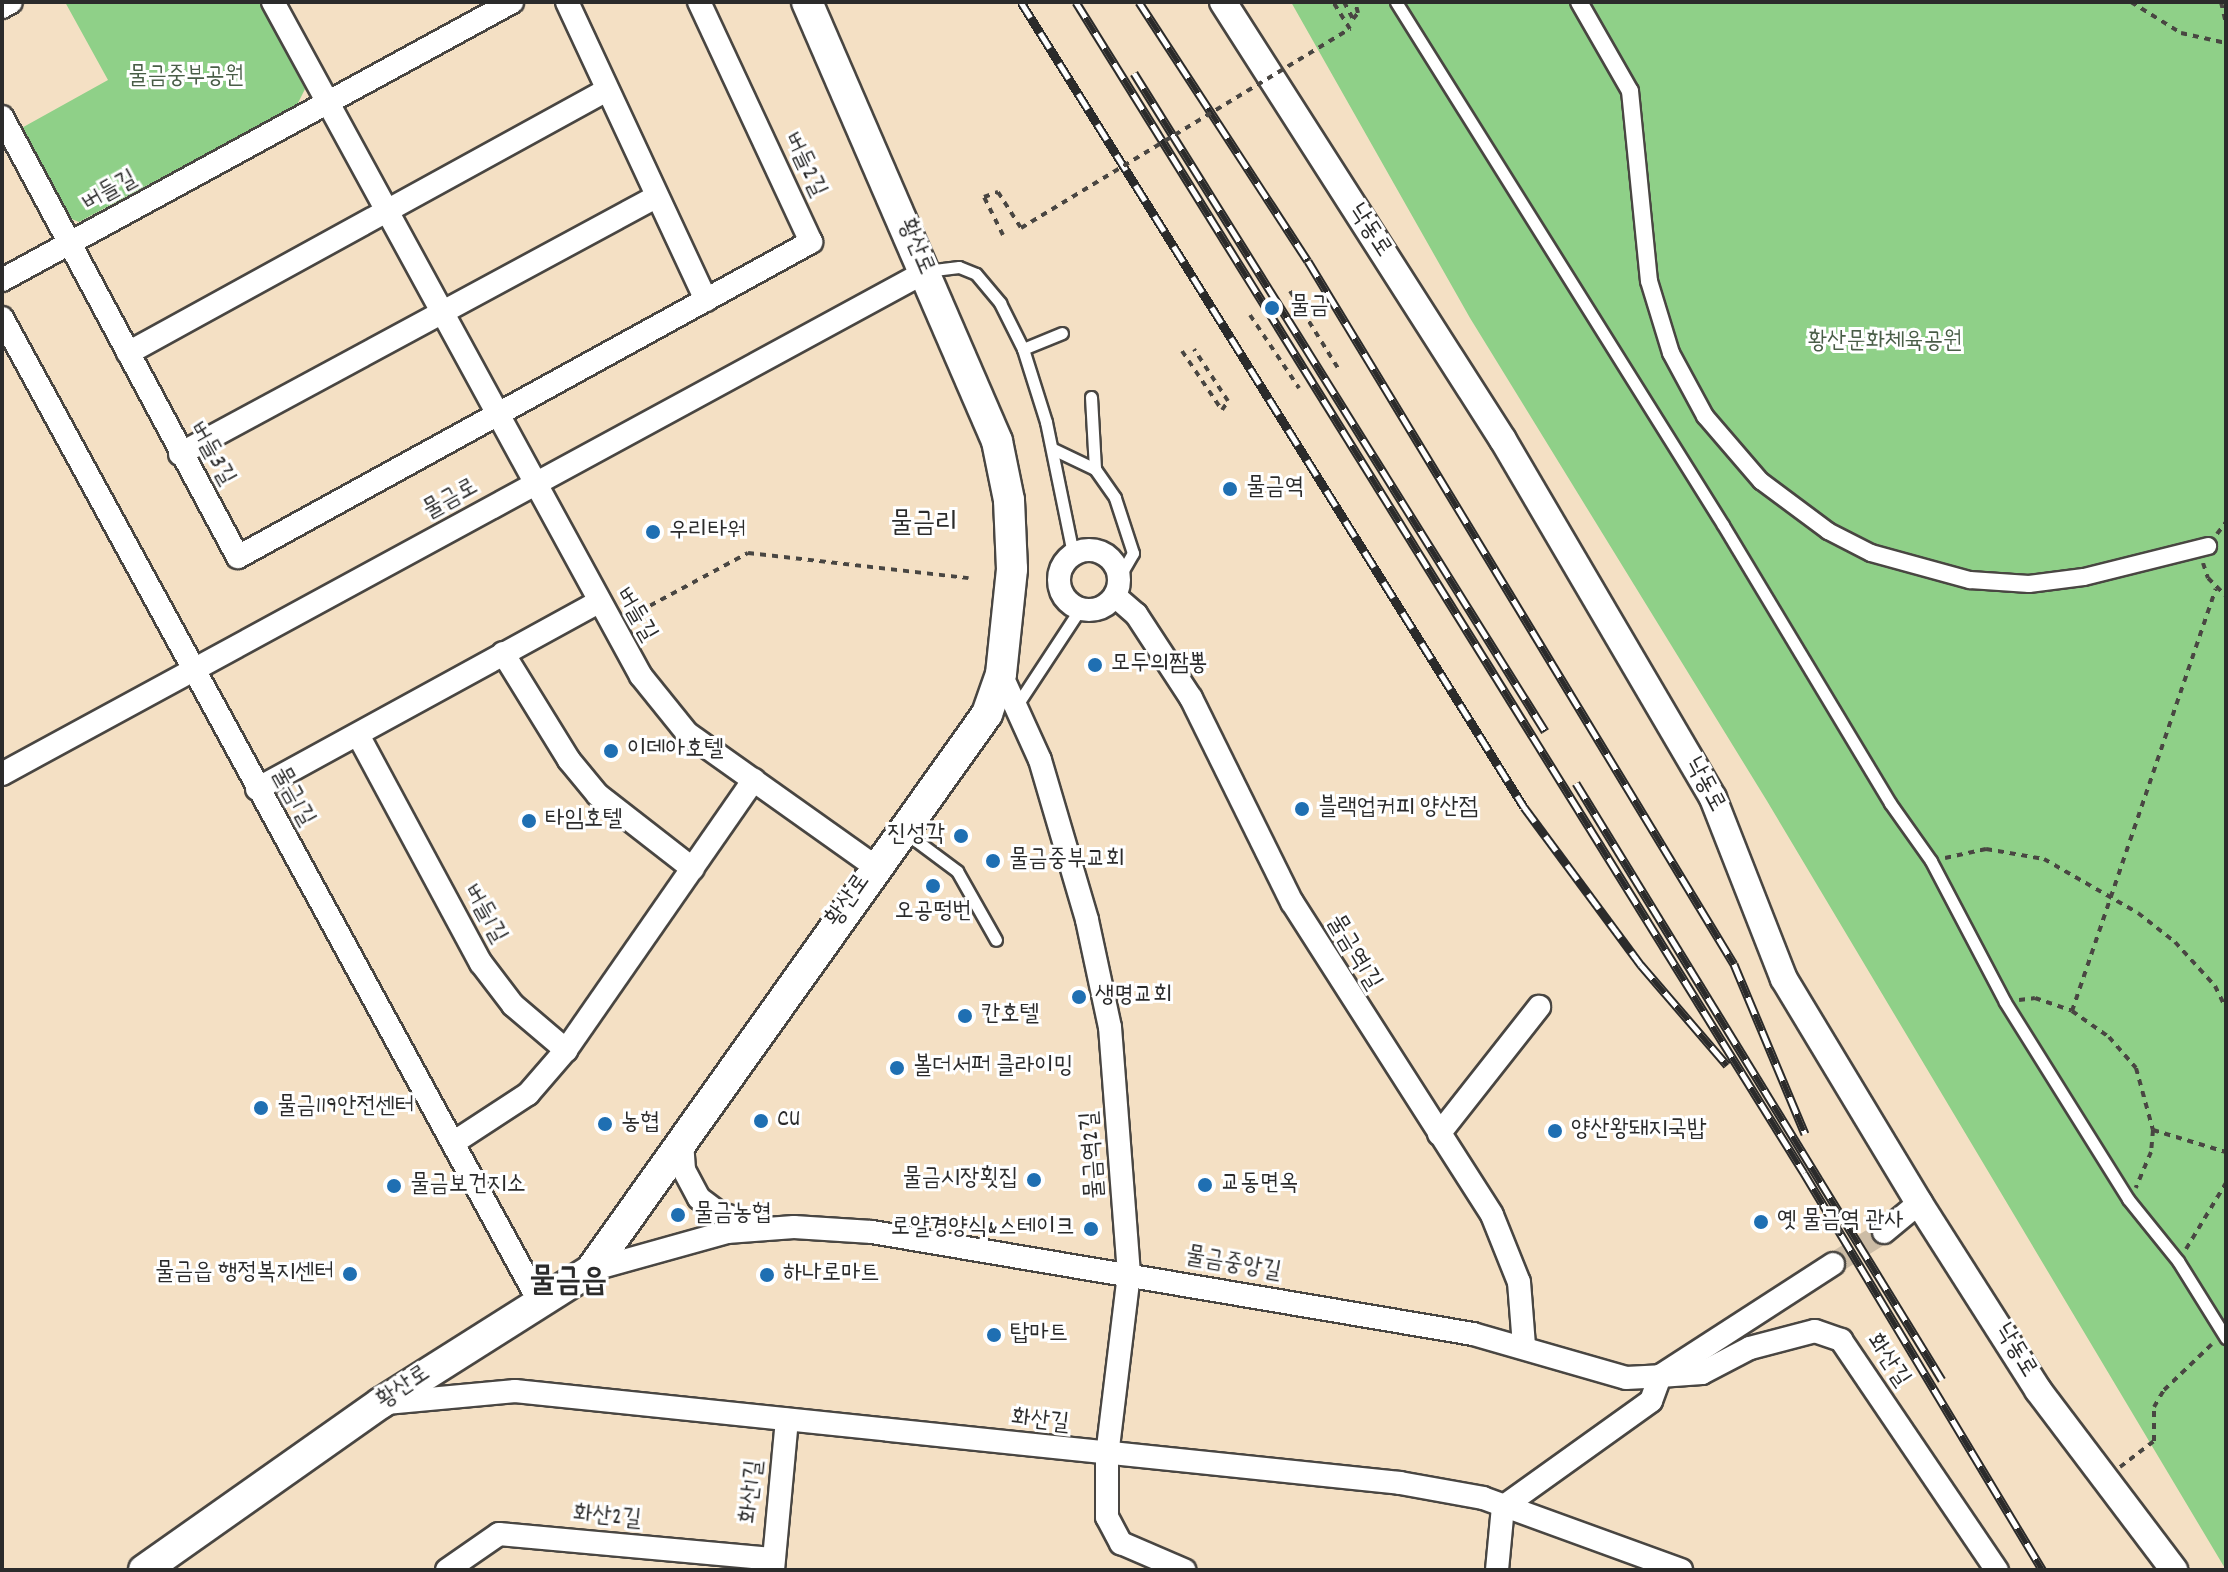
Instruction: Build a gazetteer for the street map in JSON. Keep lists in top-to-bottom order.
{
  "streets": {
    "main road": ["황산로"],
    "street": [
      "버들2길",
      "버들길",
      "낙동로",
      "버들3길",
      "물금로",
      "물금1길",
      "버들1길",
      "물금역1길",
      "물금역2길",
      "물금중앙길",
      "화산길",
      "화산1길",
      "화산2길"
    ]
  },
  "crossings": [
    ["버들2길", "버들길"],
    ["버들2길", "버들3길"],
    ["버들길", "황산로"],
    ["버들길", "버들3길"],
    ["버들길", "물금로"],
    ["황산로", "물금로"],
    ["황산로", "물금1길"],
    ["황산로", "물금역2길"],
    ["황산로", "물금중앙길"],
    ["황산로", "화산길"],
    ["물금로", "물금1길"],
    ["물금역1길", "물금중앙길"],
    ["물금역2길", "물금중앙길"],
    ["물금역2길", "화산길"],
    ["물금중앙길", "화산길"],
    ["화산길", "화산1길"],
    ["화산1길", "화산2길"]
  ],
  "districts": ["물금리", "물금읍"],
  "parks": ["물금중부공원", "황산문화체육공원"],
  "places": [
    "물금",
    "물금역",
    "우리타워",
    "모두의짬뽕",
    "이데아호텔",
    "블랙업커피 양산점",
    "타임호텔",
    "진성각",
    "물금중부교회",
    "오공떵번",
    "생명교회",
    "칸호텔",
    "볼더서퍼 클라이밍",
    "물금119안전센터",
    "CU",
    "농협",
    "양산왕돼지국밥",
    "물금시장횟집",
    "교동면옥",
    "물금보건지소",
    "물금농협",
    "옛 물금역 관사",
    "로얄경양식&스테이크",
    "물금읍 행정복지센터",
    "하나로마트",
    "탑마트"
  ]
}
